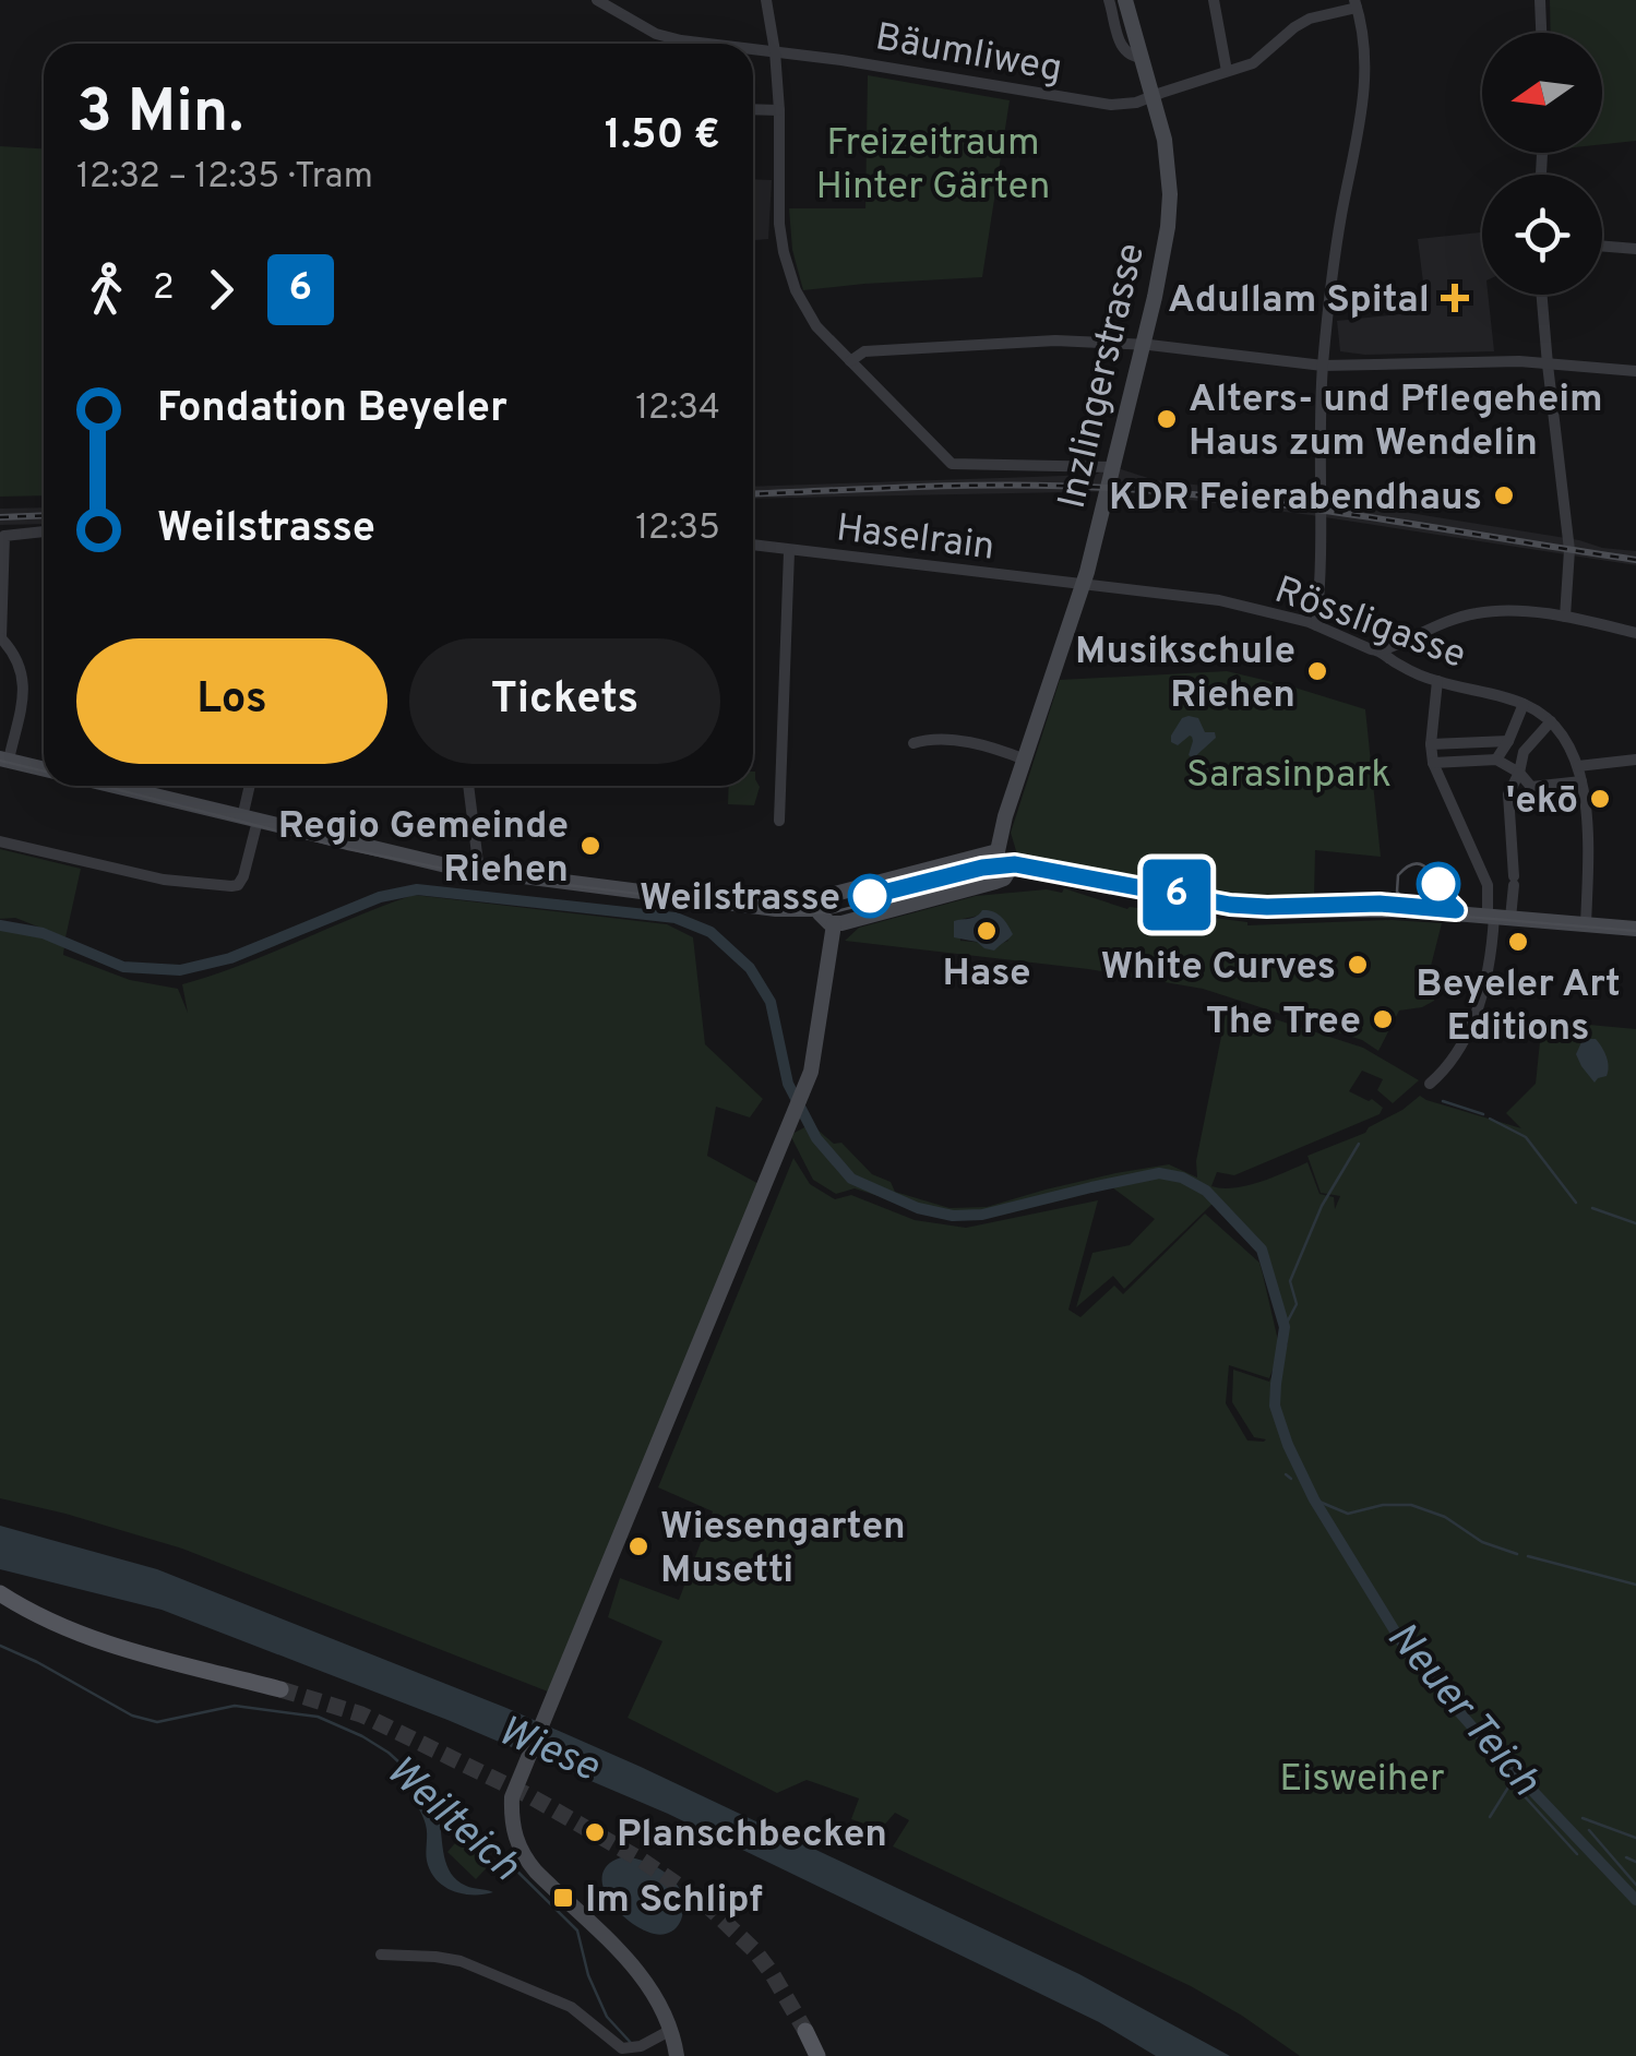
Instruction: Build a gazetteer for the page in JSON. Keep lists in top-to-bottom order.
{
  "streets": {
    "street": [
      "Bäumliweg",
      "Inzlingerstrasse",
      "Haselrain",
      "Rössligasse"
    ]
  },
  "crossings": [
    ["Bäumliweg", "Inzlingerstrasse"],
    ["Inzlingerstrasse", "Haselrain"],
    ["Inzlingerstrasse", "Rössligasse"],
    ["Haselrain", "Rössligasse"]
  ],
  "water": ["Neuer Teich", "Wiese", "Weilteich"],
  "parks": ["Freizeitraum Hinter Gärten", "Sarasinpark", "Eisweiher"],
  "places": {
    "health": ["Adullam Spital"],
    "other": [
      "Alters- und Pflegeheim Haus zum Wendelin",
      "KDR Feierabendhaus",
      "Musikschule Riehen",
      "'ekō",
      "Regio Gemeinde Riehen",
      "Weilstrasse",
      "Hase",
      "Beyeler Art Editions",
      "White Curves",
      "The Tree",
      "Wiesengarten Musetti",
      "Planschbecken"
    ],
    "transit": ["Im Schlipf"]
  },
  "lines": ["tram line 6"],
  "north": "left",
  "page": {
    "on_map": "6",
    "heading": ["3 Min.", "12:32 – 12:35 · Tram", "1.50 €"],
    "legs": ["2", "6"],
    "list": [
      {
        "name": "Fondation Beyeler",
        "value": "12:34"
      },
      {
        "name": "Weilstrasse",
        "value": "12:35"
      }
    ],
    "buttons": ["Los", "Tickets"]
  }
}
